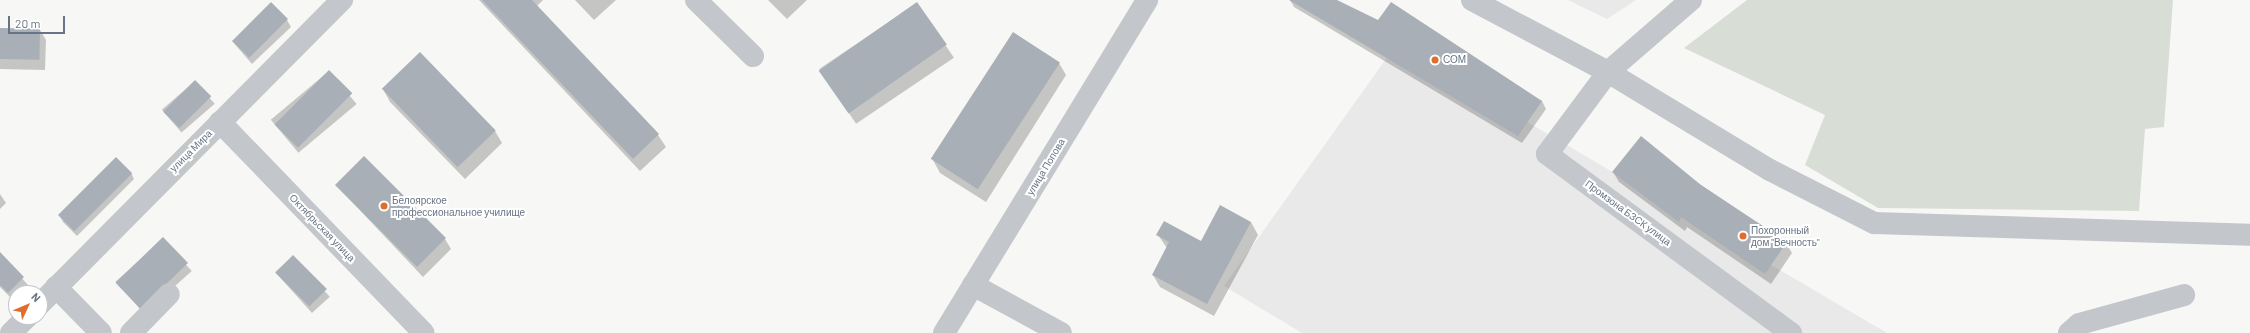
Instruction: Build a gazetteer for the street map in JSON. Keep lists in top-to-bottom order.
{
  "streets": {
    "street": [
      "улица Мира",
      "улица Попова",
      "Промзона БЗСК улица",
      "Октябрьская улица"
    ]
  },
  "crossings": [
    ["улица Мира", "Октябрьская улица"]
  ],
  "places": ["СОМ", "Белоярское профессиональное училище", "Похоронный дом \"Вечность\""],
  "scale_bar": "20 m",
  "north": "top right"
}
